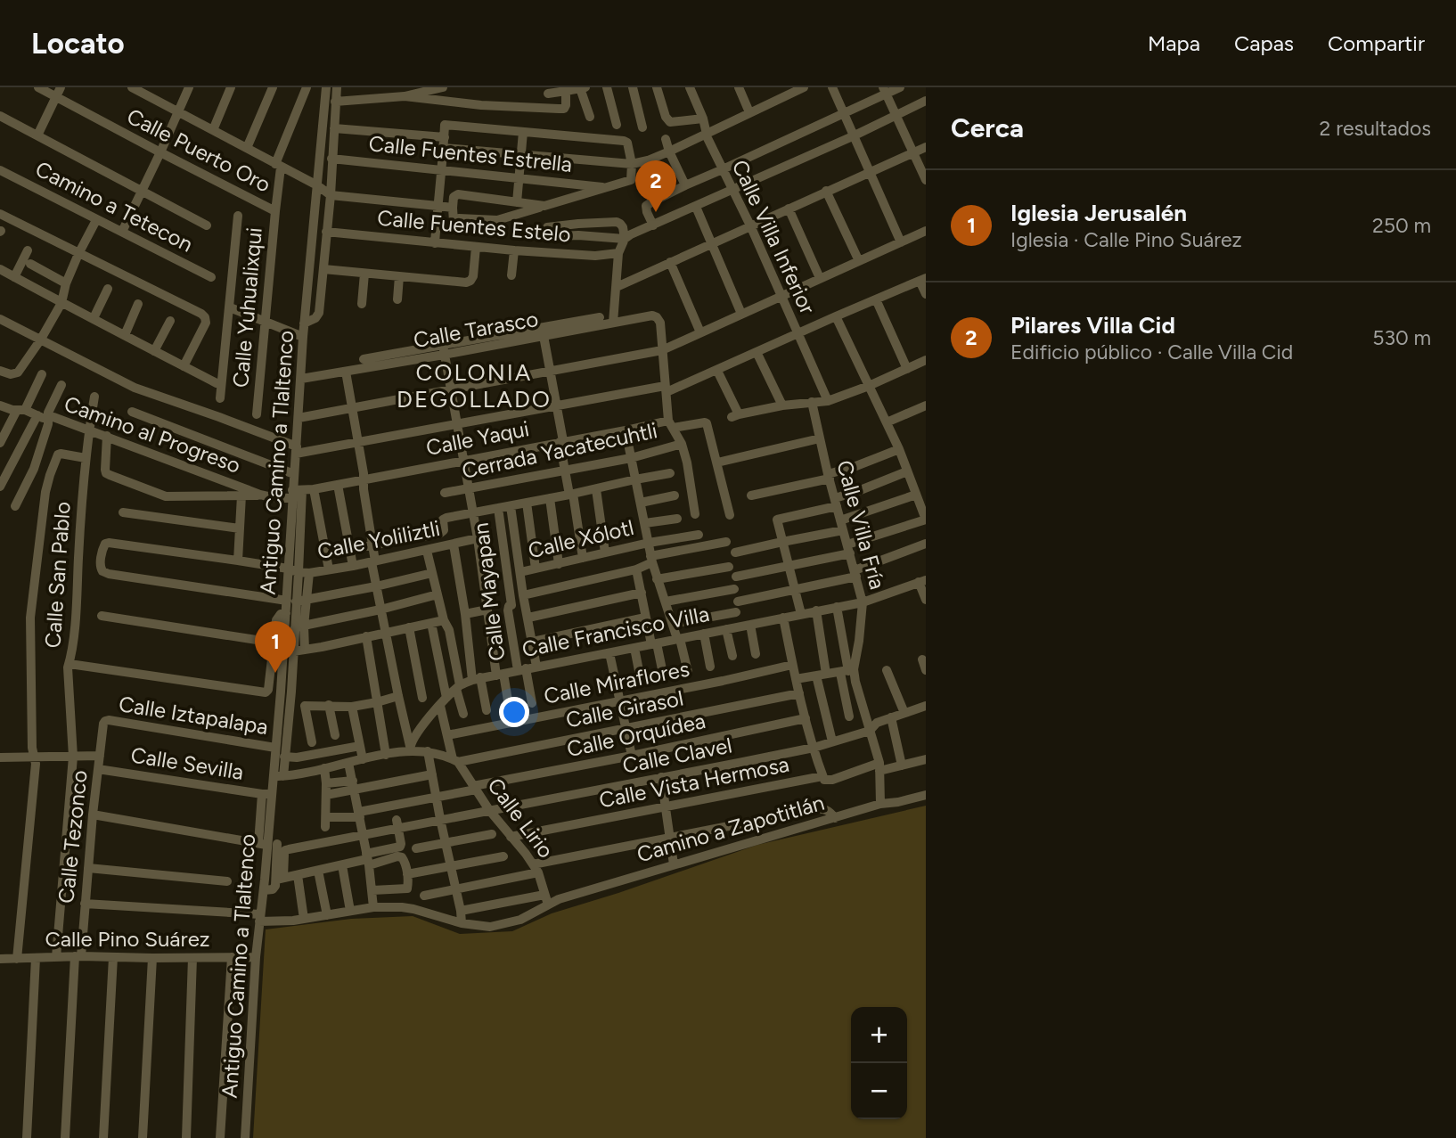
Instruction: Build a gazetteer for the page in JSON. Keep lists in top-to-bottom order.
{
  "streets": {
    "street": [
      "Calle Puerto Oro",
      "Calle Fuentes Estrella",
      "Camino a Tetecon",
      "Calle Fuentes Estelo",
      "Calle Villa Inferior",
      "Calle Yuhualixqui",
      "Calle Tarasco",
      "Camino al Progreso",
      "Calle Yaqui",
      "Cerrada Yacatecuhtli",
      "Antiguo Camino a Tlaltenco",
      "Calle Villa Fría",
      "Calle Xólotl",
      "Calle Yoliliztli",
      "Calle San Pablo",
      "Calle Mayapan",
      "Calle Francisco Villa",
      "Calle Miraflores",
      "Calle Girasol",
      "Calle Iztapalapa",
      "Calle Orquídea",
      "Calle Clavel",
      "Calle Sevilla",
      "Calle Vista Hermosa",
      "Calle Lirio",
      "Camino a Zapotitlán",
      "Calle Tezonco",
      "Calle Pino Suárez"
    ]
  },
  "crossings": [
    ["Calle Puerto Oro", "Calle Yuhualixqui"],
    ["Calle Tarasco", "Antiguo Camino a Tlaltenco"],
    ["Camino al Progreso", "Calle Yaqui"],
    ["Camino al Progreso", "Antiguo Camino a Tlaltenco"],
    ["Camino al Progreso", "Calle San Pablo"],
    ["Calle Yaqui", "Antiguo Camino a Tlaltenco"],
    ["Antiguo Camino a Tlaltenco", "Calle Yoliliztli"],
    ["Antiguo Camino a Tlaltenco", "Calle Iztapalapa"],
    ["Antiguo Camino a Tlaltenco", "Calle Sevilla"],
    ["Antiguo Camino a Tlaltenco", "Calle Pino Suárez"],
    ["Calle Villa Fría", "Calle Francisco Villa"],
    ["Calle Villa Fría", "Calle Clavel"],
    ["Calle Villa Fría", "Calle Vista Hermosa"],
    ["Calle Villa Fría", "Camino a Zapotitlán"],
    ["Calle San Pablo", "Calle Pino Suárez"],
    ["Calle Mayapan", "Calle Francisco Villa"],
    ["Calle Francisco Villa", "Calle Lirio"],
    ["Calle Miraflores", "Calle Lirio"],
    ["Calle Girasol", "Calle Lirio"],
    ["Calle Iztapalapa", "Calle Tezonco"],
    ["Calle Orquídea", "Calle Lirio"],
    ["Calle Clavel", "Calle Lirio"],
    ["Calle Sevilla", "Calle Tezonco"],
    ["Calle Vista Hermosa", "Calle Lirio"],
    ["Calle Lirio", "Camino a Zapotitlán"],
    ["Calle Tezonco", "Calle Pino Suárez"]
  ],
  "districts": ["COLONIA DEGOLLADO"],
  "page": {
    "header": "Locato",
    "nav": ["Mapa", "Capas", "Compartir"],
    "heading": ["Cerca", "2 resultados"],
    "pins": ["2", "1"],
    "list": [
      {
        "mark": "1",
        "name": "Iglesia Jerusalén",
        "note": "Iglesia · Calle Pino Suárez",
        "value": "250 m"
      },
      {
        "mark": "2",
        "name": "Pilares Villa Cid",
        "note": "Edificio público · Calle Villa Cid",
        "value": "530 m"
      }
    ],
    "map_buttons": ["+", "−"]
  }
}
